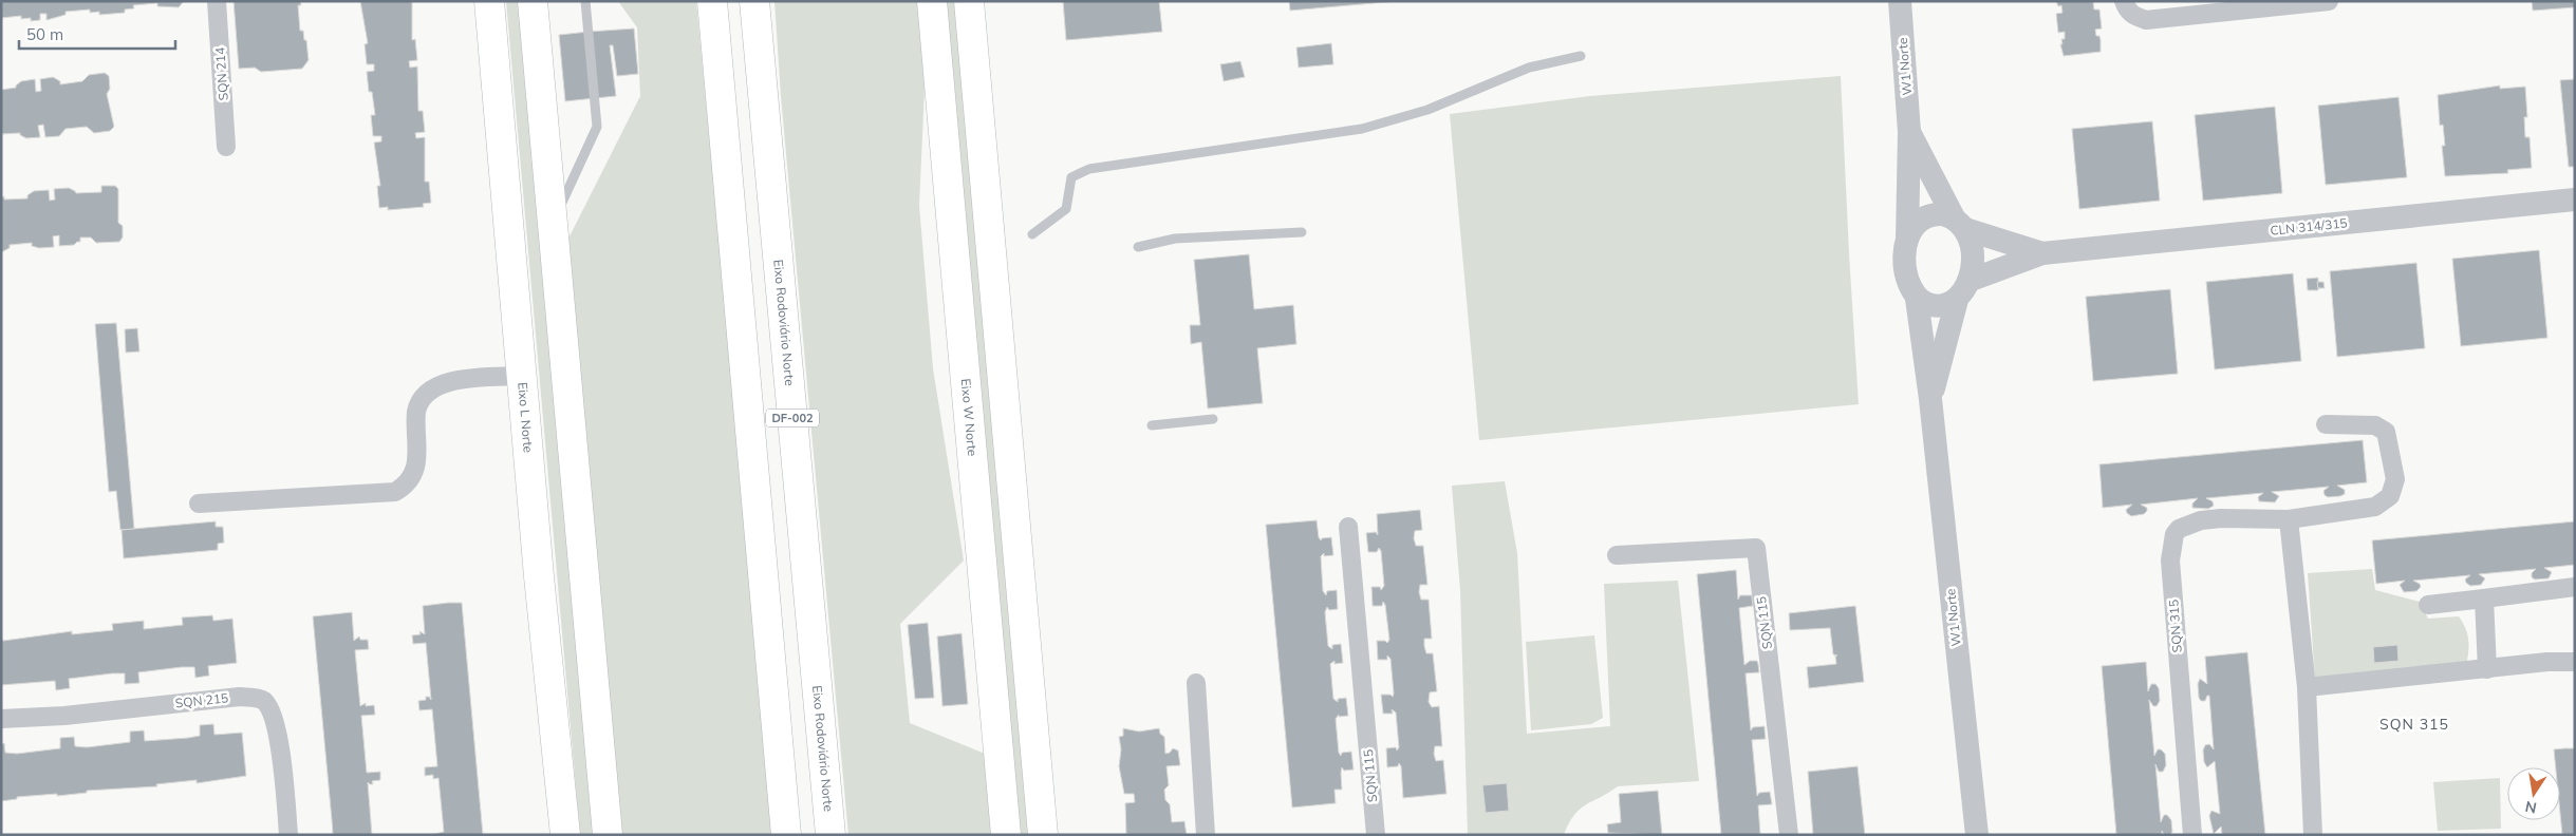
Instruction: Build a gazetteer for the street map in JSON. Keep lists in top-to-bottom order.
{
  "streets": {
    "main road": [
      "Eixo Rodoviário Norte",
      "Eixo L Norte",
      "DF-002",
      "Eixo W Norte"
    ],
    "street": [
      "W1 Norte",
      "SQN 214",
      "CLN 314/315",
      "SQN 115",
      "SQN 315",
      "SQN 215"
    ]
  },
  "crossings": [
    ["W1 Norte", "CLN 314/315"]
  ],
  "districts": ["SQN 315"],
  "scale_bar": "50 m",
  "north": "bottom"
}
